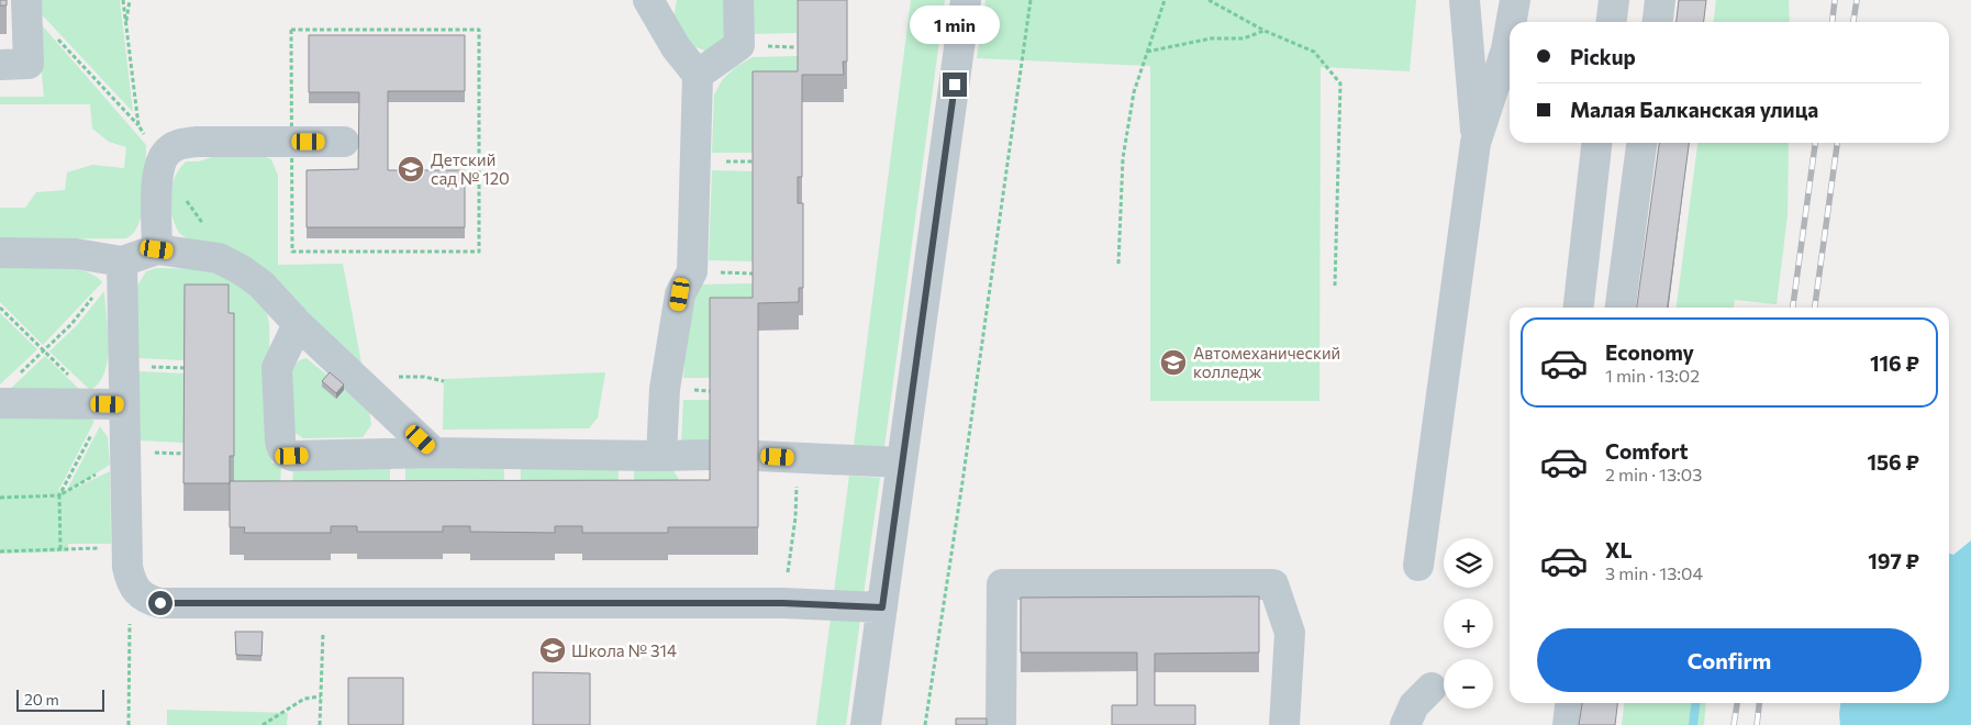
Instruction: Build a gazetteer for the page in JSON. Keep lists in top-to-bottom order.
{
  "places": {
    "school or university": ["Детский сад № 120", "Автомеханический колледж", "Школа № 314"]
  },
  "scale_bar": "20 m",
  "page": {
    "bubble": "1 min",
    "banner": ["Pickup", "Малая Балканская улица"],
    "list": [
      {
        "name": "Economy",
        "note": "1 min · 13:02",
        "value": "116 ₽"
      },
      {
        "name": "Comfort",
        "note": "2 min · 13:03",
        "value": "156 ₽"
      },
      {
        "name": "XL",
        "note": "3 min · 13:04",
        "value": "197 ₽"
      }
    ],
    "map_buttons": ["+", "−"],
    "buttons": "Confirm",
    "scale": "20 m"
  }
}
